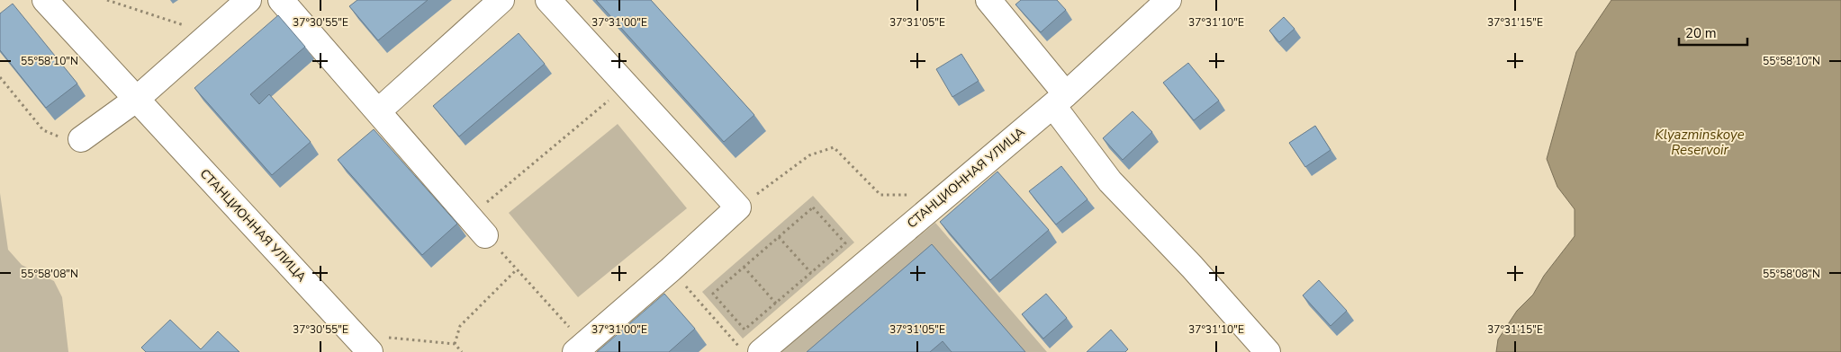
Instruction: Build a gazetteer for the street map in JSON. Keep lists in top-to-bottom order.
{
  "streets": {
    "street": ["СТАНЦИОННАЯ УЛИЦА"]
  },
  "water": ["Klyazminskoye Reservoir"],
  "scale_bar": "20 m",
  "coordinates": [
    "37°30'55\"E",
    "37°31'00\"E",
    "37°31'05\"E",
    "37°31'10\"E",
    "37°31'15\"E",
    "55°58'10\"N",
    "55°58'08\"N"
  ]
}
